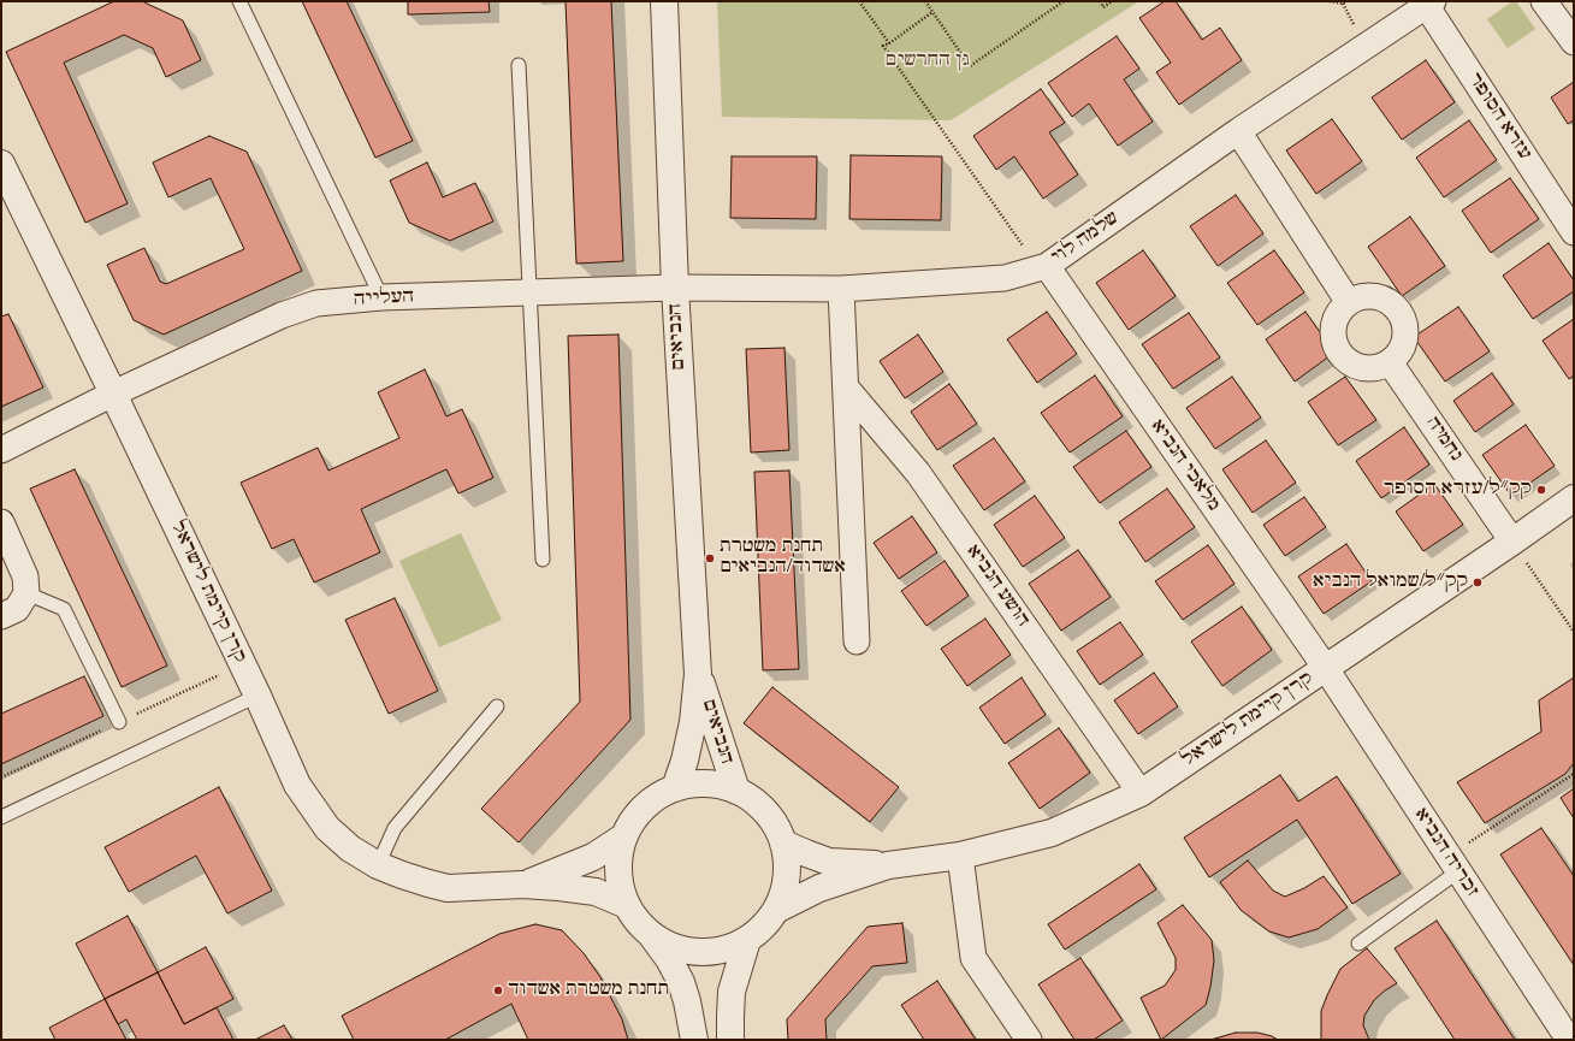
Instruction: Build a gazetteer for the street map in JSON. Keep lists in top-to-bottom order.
{
  "streets": {
    "street": [
      "עזרא הסופר",
      "שלמה לוי",
      "העלייה",
      "הנביאים",
      "נחמיה",
      "מלאכי הנביא",
      "הושע הנביא",
      "קרן קיימת לישראל",
      "זכריה הנביא"
    ]
  },
  "crossings": [
    ["עזרא הסופר", "שלמה לוי"],
    ["שלמה לוי", "העלייה"],
    ["שלמה לוי", "הנביאים"],
    ["שלמה לוי", "מלאכי הנביא"],
    ["העלייה", "הנביאים"],
    ["העלייה", "קרן קיימת לישראל"],
    ["הנביאים", "קרן קיימת לישראל"],
    ["נחמיה", "קרן קיימת לישראל"],
    ["מלאכי הנביא", "קרן קיימת לישראל"],
    ["מלאכי הנביא", "זכריה הנביא"],
    ["הושע הנביא", "קרן קיימת לישראל"],
    ["קרן קיימת לישראל", "זכריה הנביא"]
  ],
  "parks": ["גן החרשים"],
  "places": [
    "קק״ל/עזרא הסופר",
    "תחנת משטרת אשדוד/הנביאים",
    "קק״ל/שמואל הנביא",
    "תחנת משטרת אשדוד"
  ]
}
